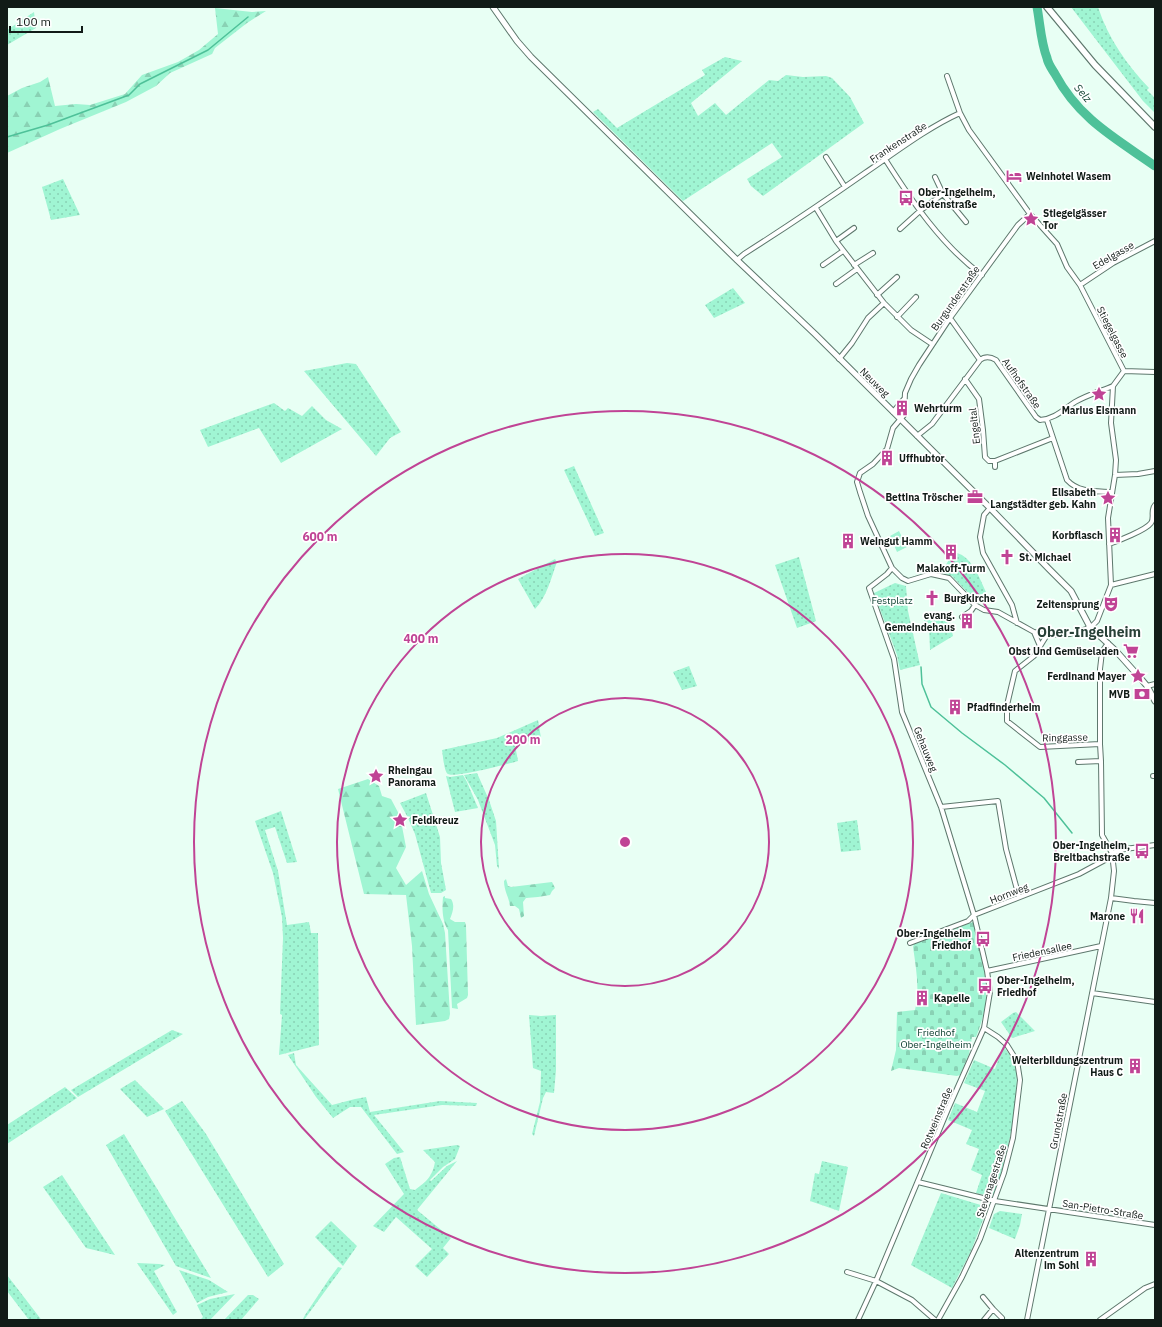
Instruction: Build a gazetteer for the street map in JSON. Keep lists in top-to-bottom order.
{
  "streets": {
    "street": [
      "Frankenstraße",
      "Edelgasse",
      "Burgunderstraße",
      "Stiegelgasse",
      "Neuweg",
      "Aufhofstraße",
      "Engeltal",
      "Ringgasse",
      "Gehauweg",
      "Hornweg",
      "Friedensallee",
      "Rotweinstraße",
      "Grundstraße",
      "Stevenagestraße",
      "San-Pietro-Straße"
    ]
  },
  "crossings": [
    ["Frankenstraße", "Stiegelgasse"],
    ["Frankenstraße", "Neuweg"],
    ["Edelgasse", "Stiegelgasse"],
    ["Burgunderstraße", "Stiegelgasse"],
    ["Burgunderstraße", "Neuweg"],
    ["Burgunderstraße", "Gehauweg"],
    ["Stiegelgasse", "Aufhofstraße"],
    ["Gehauweg", "Hornweg"],
    ["Gehauweg", "Rotweinstraße"],
    ["Hornweg", "Rotweinstraße"],
    ["Hornweg", "Grundstraße"],
    ["Friedensallee", "Rotweinstraße"],
    ["Friedensallee", "Grundstraße"],
    ["Rotweinstraße", "Stevenagestraße"],
    ["Rotweinstraße", "San-Pietro-Straße"],
    ["Grundstraße", "San-Pietro-Straße"],
    ["Stevenagestraße", "San-Pietro-Straße"]
  ],
  "districts": ["Ober-Ingelheim"],
  "water": ["Selz"],
  "parks": ["Festplatz", "Friedhof Ober-Ingelheim"],
  "places": {
    "hotel": ["Weinhotel Wasem"],
    "bus stop": [
      "Ober-Ingelheim, Gotenstraße",
      "Ober-Ingelheim, Breitbachstraße",
      "Ober-Ingelheim Friedhof",
      "Ober-Ingelheim, Friedhof"
    ],
    "place": [
      "Stiegelgässer Tor",
      "Marius Eismann",
      "Elisabeth Langstädter geb. Kahn",
      "Ferdinand Mayer",
      "Rheingau Panorama",
      "Feldkreuz"
    ],
    "building": [
      "Wehrturm",
      "Uffhubtor",
      "Korbflasch",
      "Weingut Hamm",
      "Malakoff-Turm",
      "evang. Gemeindehaus",
      "Pfadfinderheim",
      "Kapelle",
      "Weiterbildungszentrum Haus C",
      "Altenzentrum im Sohl"
    ],
    "office": ["Bettina Tröscher"],
    "church": ["St. Michael", "Burgkirche"],
    "theatre": ["Zeitensprung"],
    "supermarket": ["Obst Und Gemüseladen"],
    "bank": ["MVB"],
    "restaurant": ["Marone"]
  },
  "scale_bar": "100 m",
  "rings": ["600 m", "400 m", "200 m"]
}
